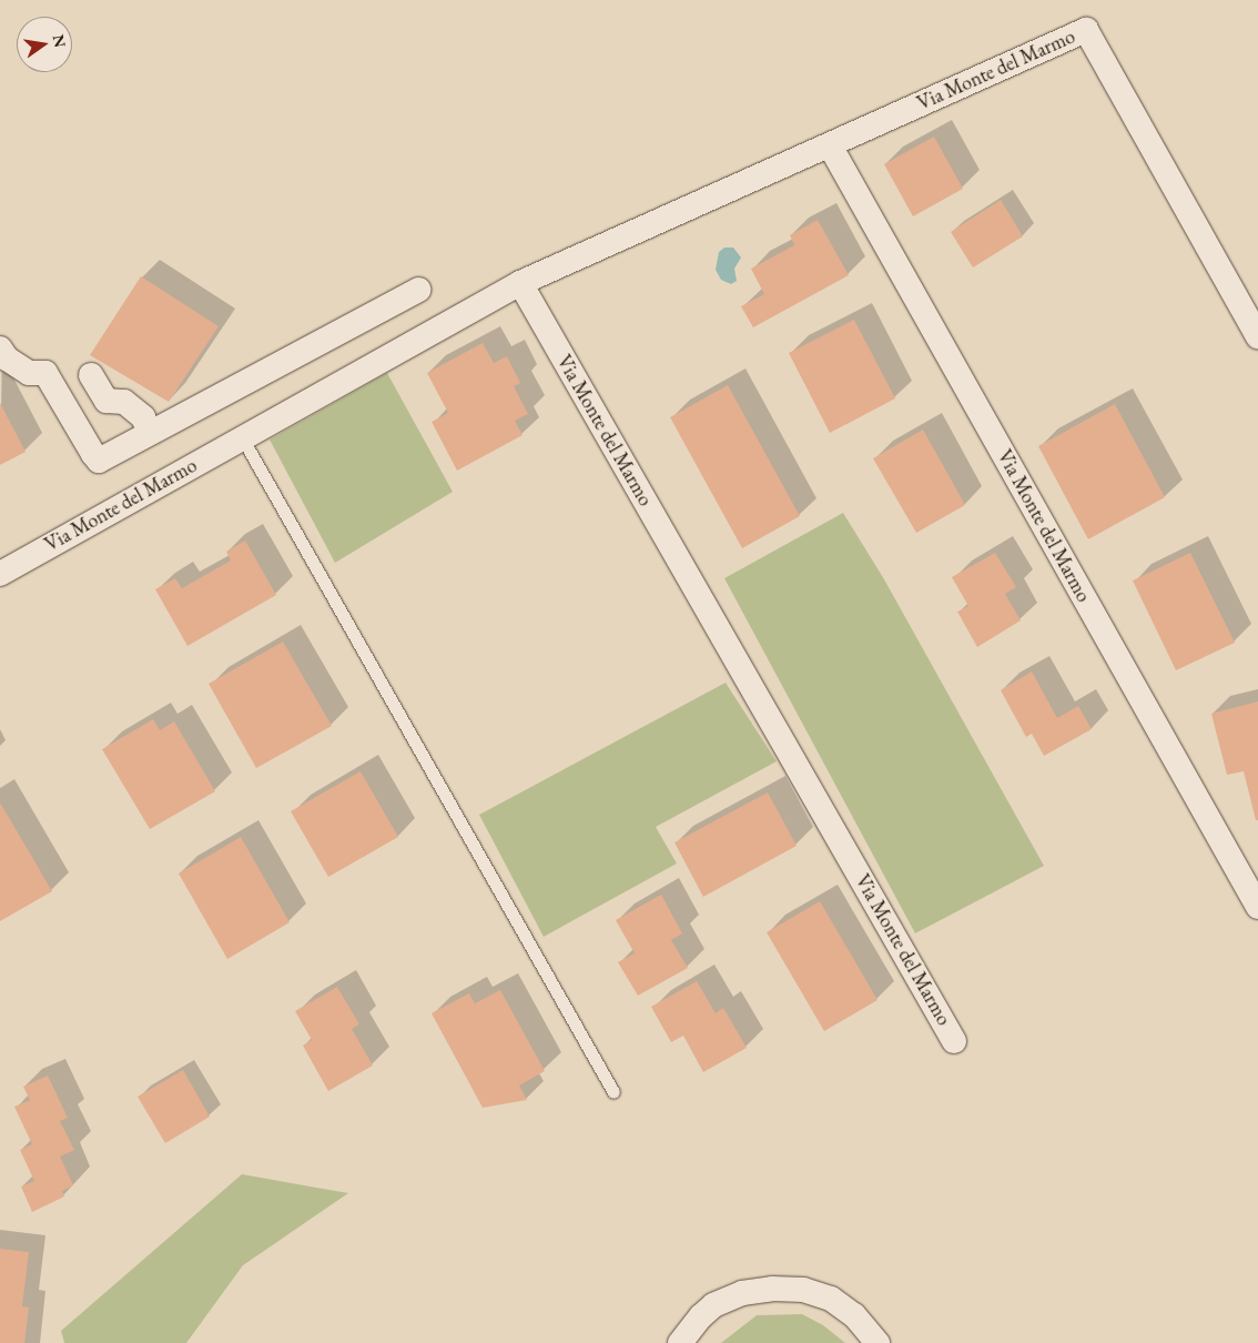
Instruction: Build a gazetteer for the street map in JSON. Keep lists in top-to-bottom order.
{
  "streets": {
    "street": ["Via Monte del Marmo"]
  },
  "north": "right"
}
